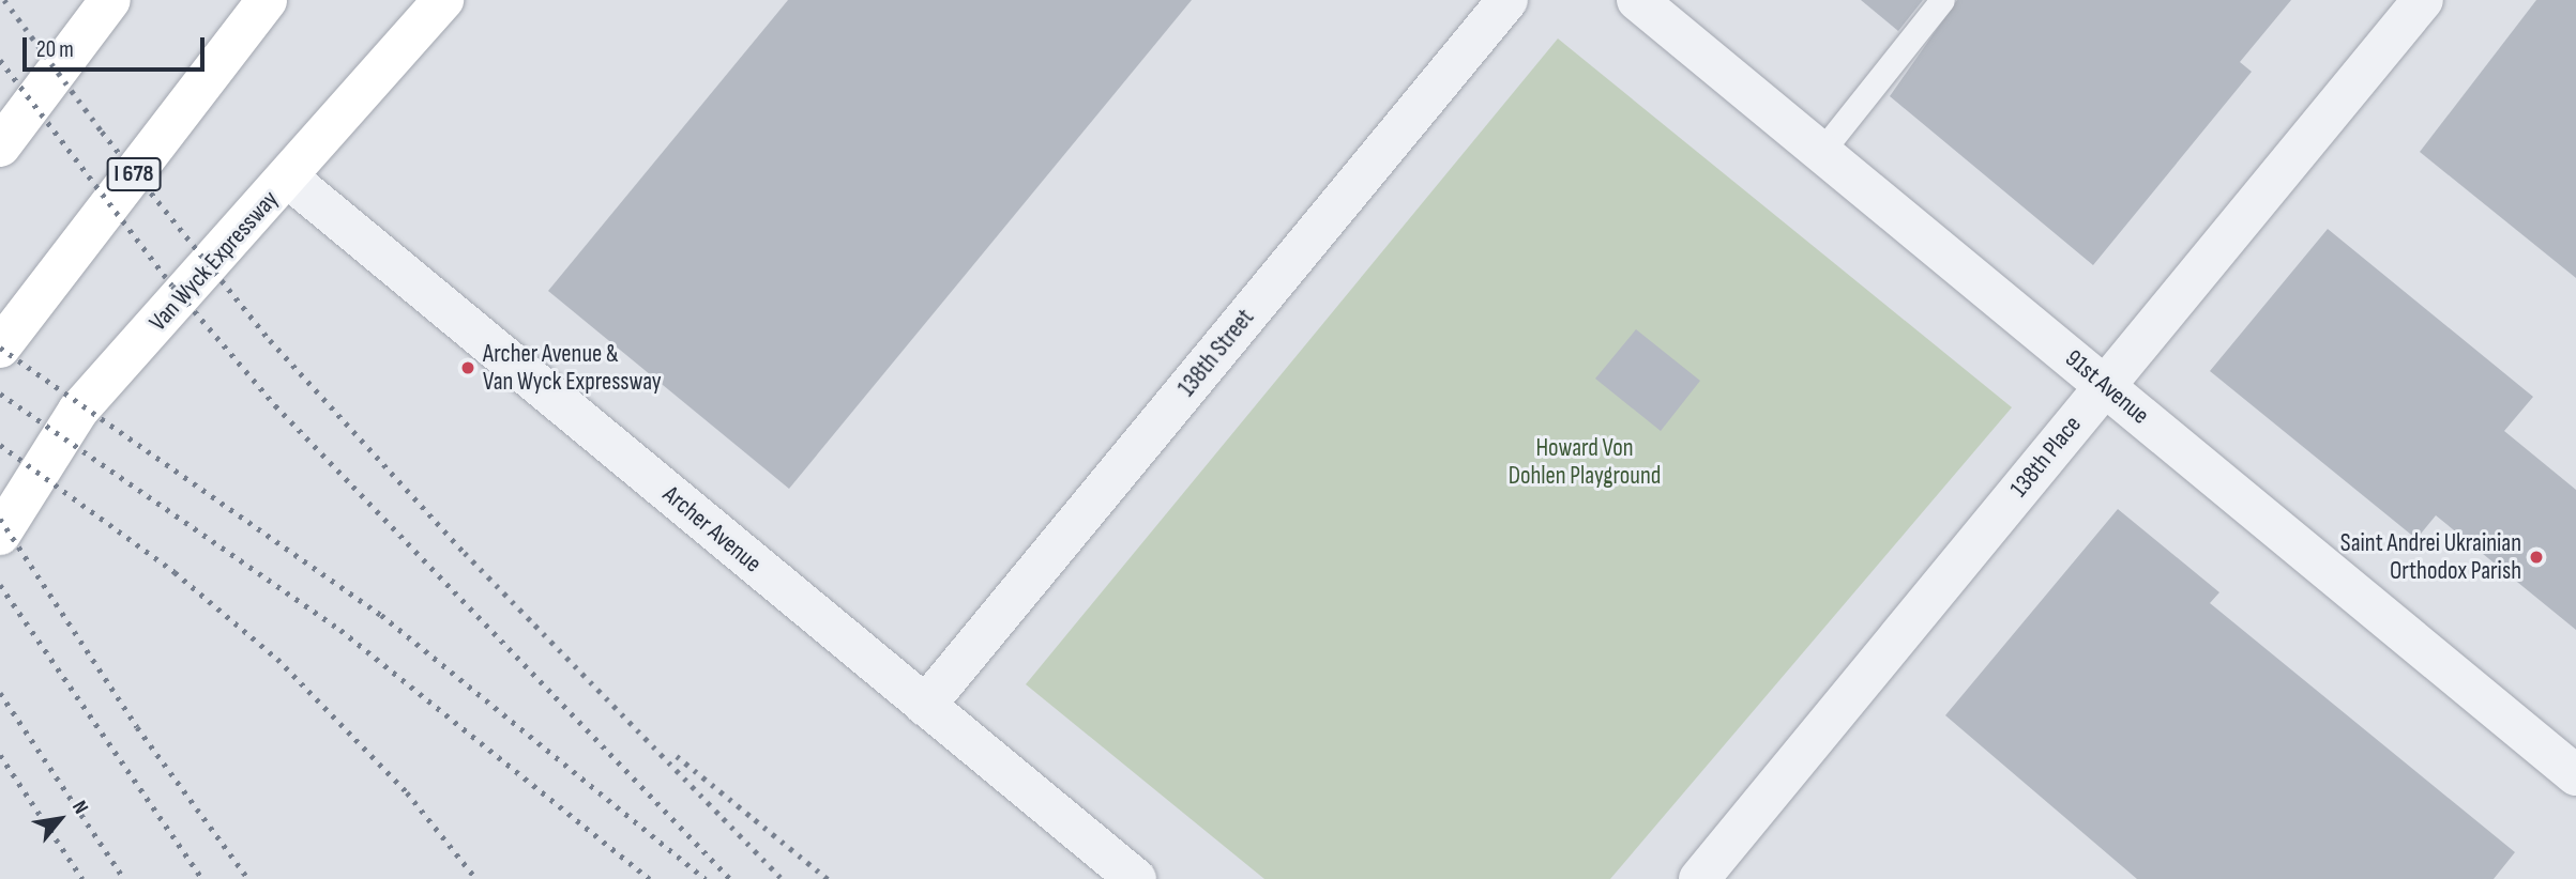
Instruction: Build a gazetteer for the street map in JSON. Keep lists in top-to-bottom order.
{
  "streets": {
    "main road": ["I 678", "Van Wyck Expressway"],
    "street": [
      "138th Street",
      "91st Avenue",
      "138th Place",
      "Archer Avenue"
    ]
  },
  "crossings": [
    ["Van Wyck Expressway", "Archer Avenue"],
    ["138th Street", "Archer Avenue"],
    ["91st Avenue", "138th Place"]
  ],
  "parks": ["Howard Von Dohlen Playground"],
  "places": ["Archer Avenue & Van Wyck Expressway", "Saint Andrei Ukrainian Orthodox Parish"],
  "scale_bar": "20 m",
  "north": "top right"
}
